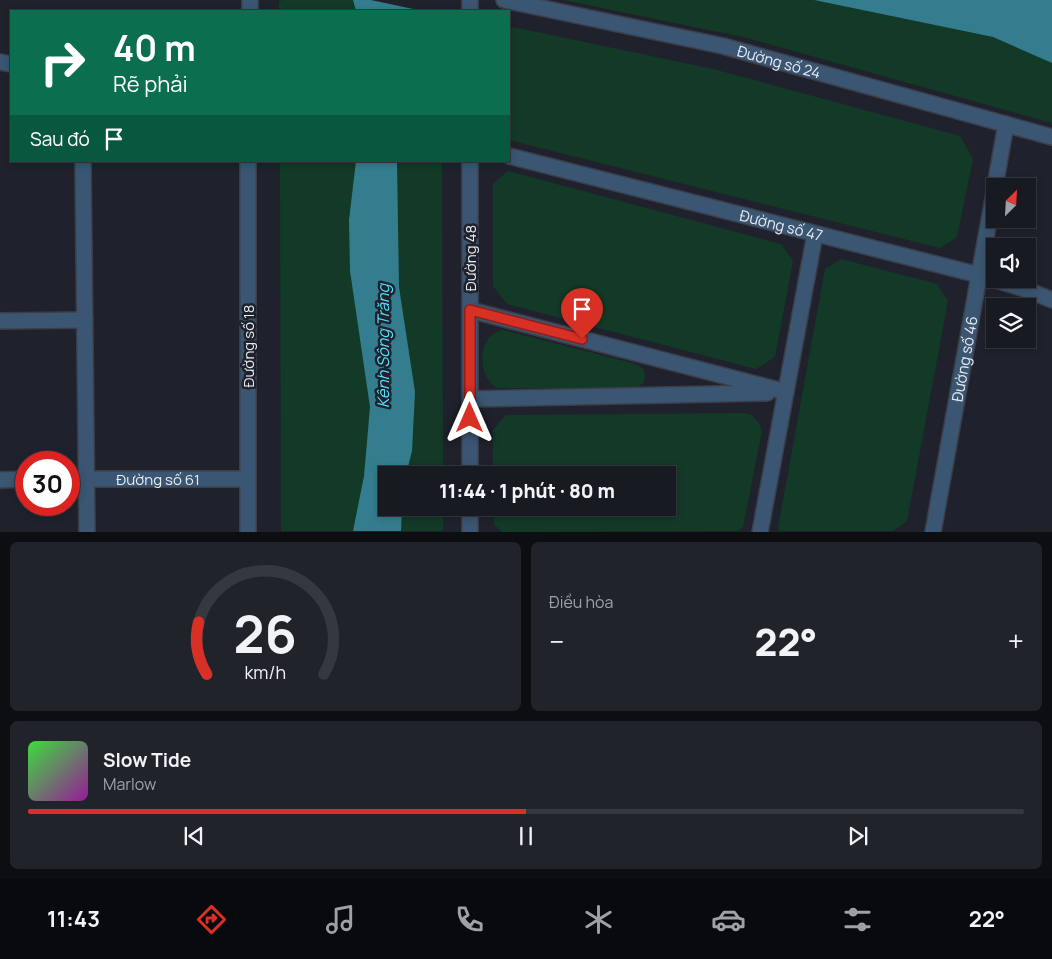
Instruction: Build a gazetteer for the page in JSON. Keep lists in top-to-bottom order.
{
  "streets": {
    "street": [
      "Đường số 24",
      "Đường số 47",
      "Đường 48",
      "Đường số 18",
      "Đường số 46",
      "Đường số 61"
    ]
  },
  "crossings": [
    ["Đường số 24", "Đường số 46"],
    ["Đường số 47", "Đường số 46"],
    ["Đường số 18", "Đường số 61"]
  ],
  "water": ["Kênh Sông Trăng"],
  "north": "top right",
  "page": {
    "turn": ["40 m", "Rẽ phải"],
    "then": "Sau đó",
    "limit": "30",
    "trip": "11:44 · 1 phút · 80 m",
    "tile": "Điều hòa",
    "heat": ["−", "22°", "+"],
    "song": ["Slow Tide", "Marlow"],
    "tabs": ["11:43", "22°"],
    "gauge": ["26", "km/h"]
  }
}
